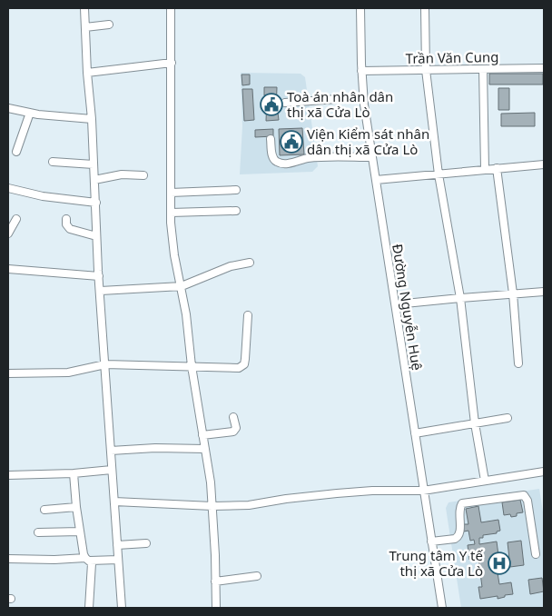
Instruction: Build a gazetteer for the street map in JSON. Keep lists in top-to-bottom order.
{
  "streets": {
    "street": ["Trần Văn Cung", "Đường Nguyễn Huệ"]
  },
  "crossings": [
    ["Trần Văn Cung", "Đường Nguyễn Huệ"]
  ],
  "places": {
    "public building": ["Toà án nhân dân thị xã Cửa Lò", "Viện Kiểm sát nhân dân thị xã Cửa Lò"],
    "hospital": ["Trung tâm Y tế thị xã Cửa Lò"]
  }
}
